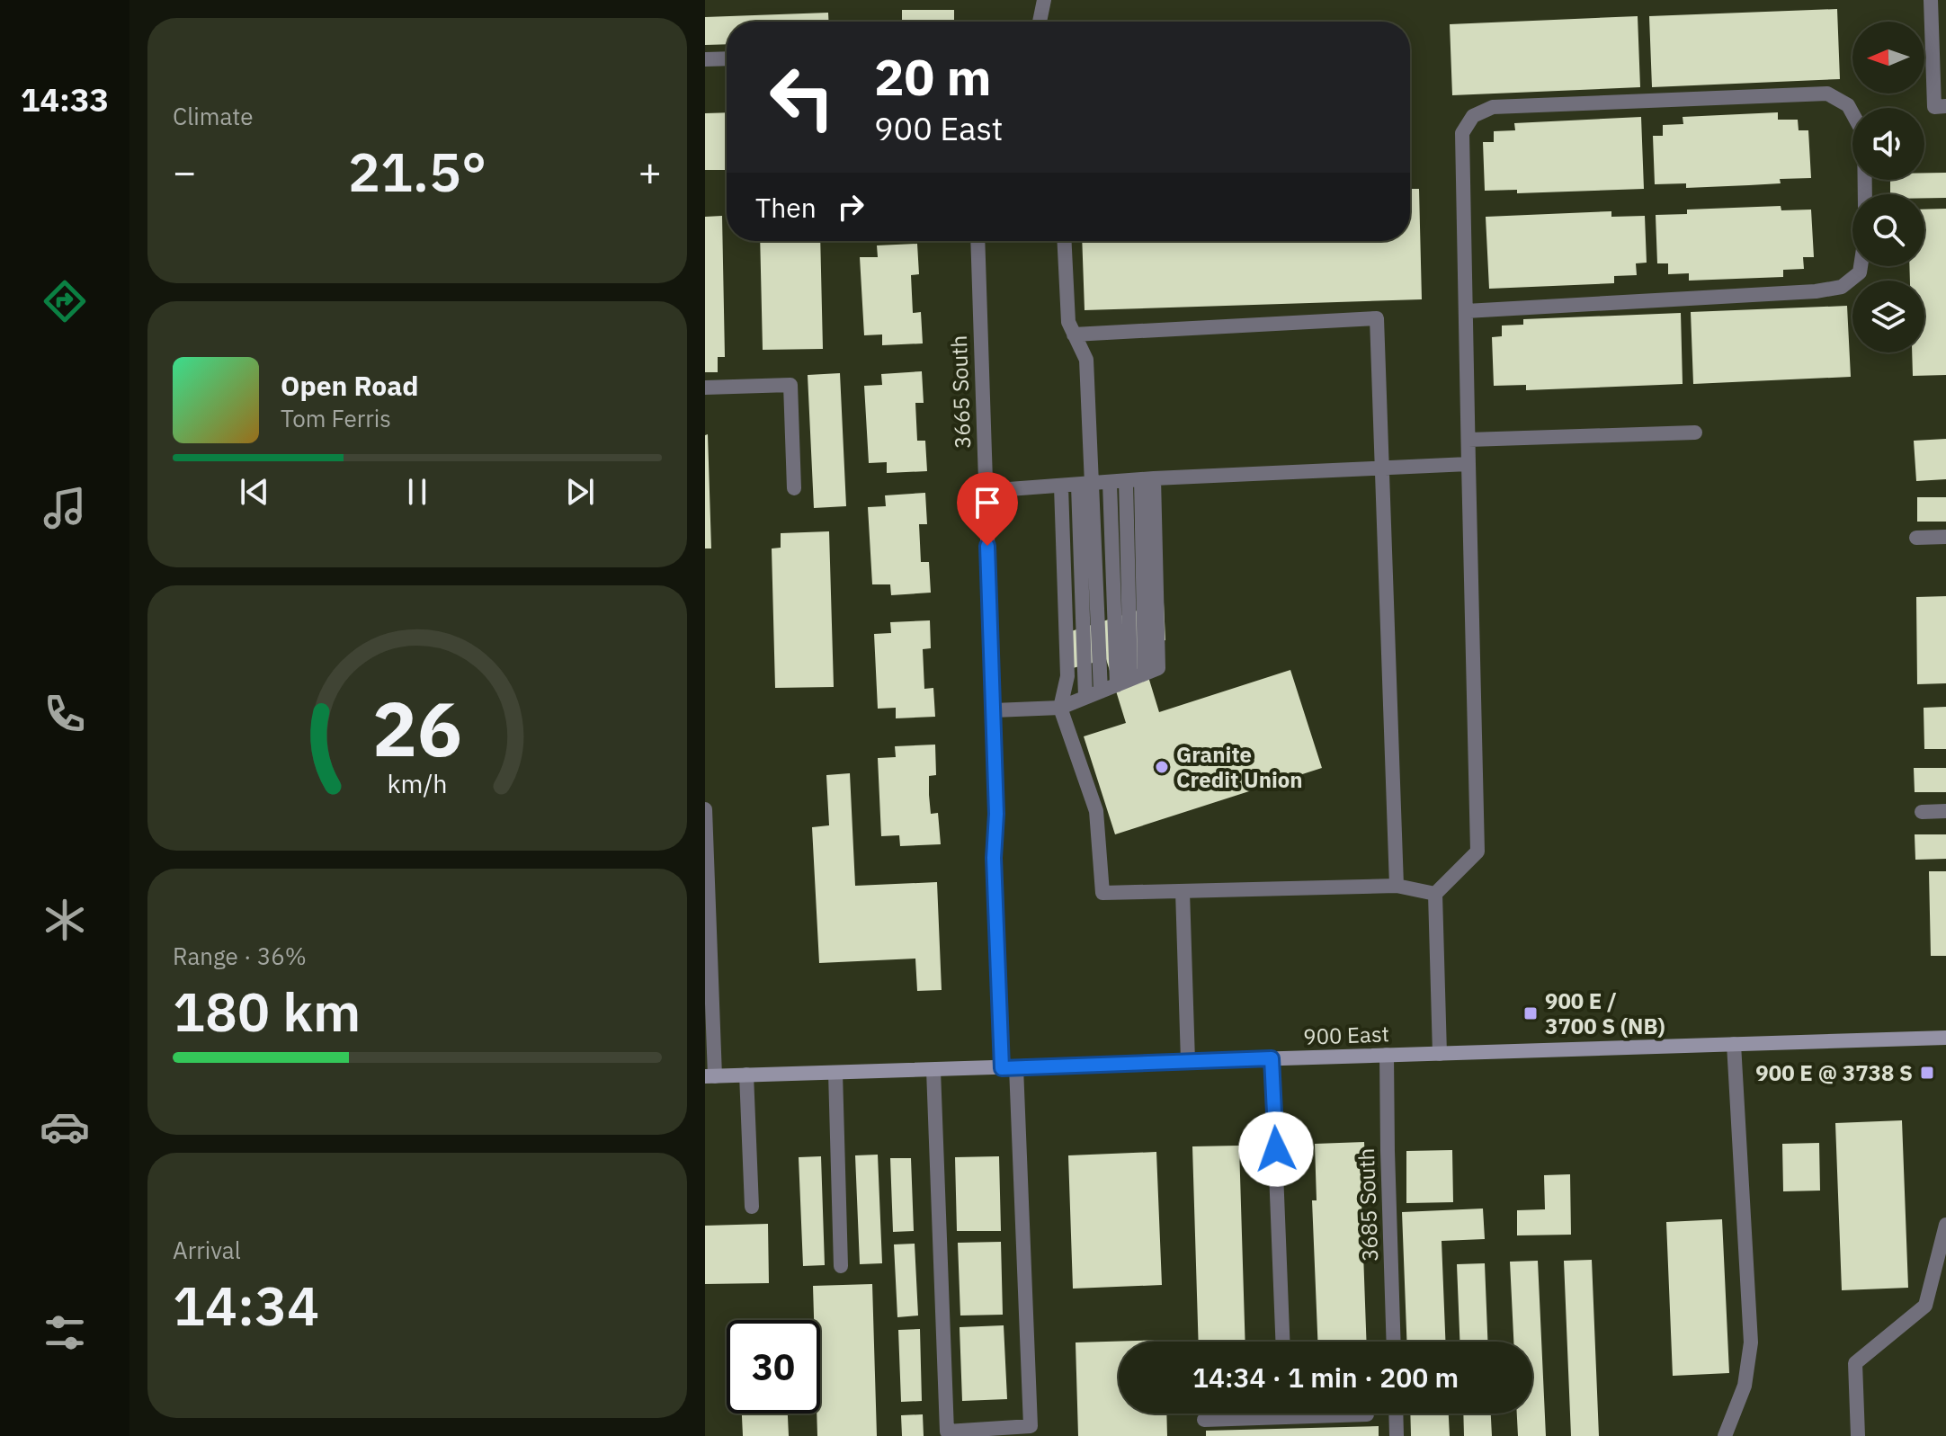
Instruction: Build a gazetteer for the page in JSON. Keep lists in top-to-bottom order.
{
  "streets": {
    "main road": ["900 East"],
    "street": ["3665 South", "3685 South"]
  },
  "crossings": [
    ["3665 South", "900 East"],
    ["900 East", "3685 South"]
  ],
  "places": {
    "other": ["Granite Credit Union"],
    "transit": ["900 E / 3700 S (NB)", "900 E @ 3738 S"]
  },
  "north": "left",
  "page": {
    "tabs": "14:33",
    "tile": [
      "Climate",
      ["Range · 36%", "180 km"],
      ["Arrival", "14:34"]
    ],
    "turn": ["20 m", "900 East"],
    "heat": ["−", "21.5°", "+"],
    "then": "Then",
    "song": ["Open Road", "Tom Ferris"],
    "limit": "30",
    "trip": "14:34 · 1 min · 200 m",
    "gauge": ["26", "km/h"]
  }
}
